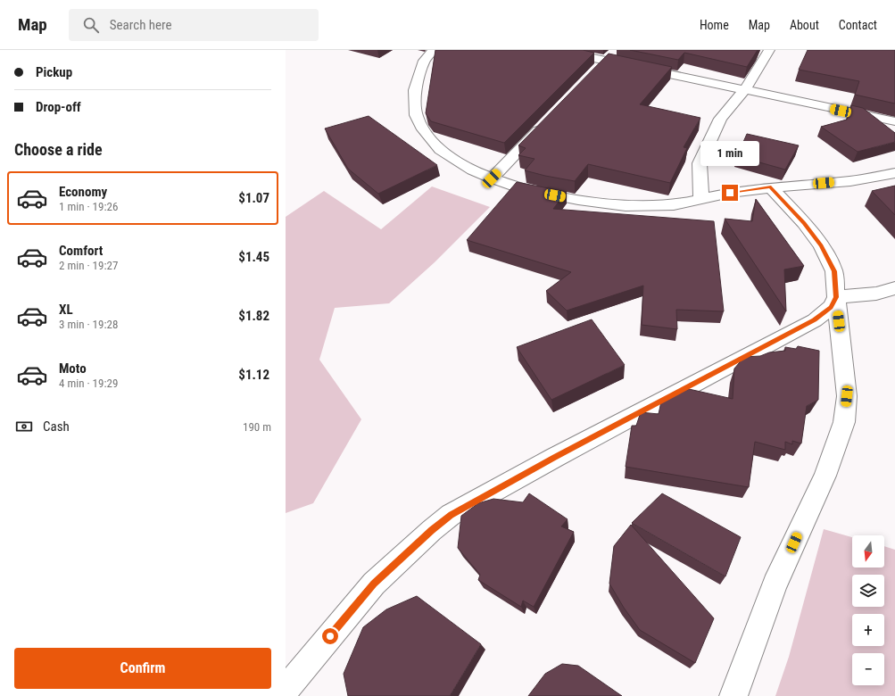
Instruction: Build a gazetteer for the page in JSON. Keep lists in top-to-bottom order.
{
  "north": "bottom",
  "page": {
    "header": "Map",
    "search": "Search here",
    "nav": [
      "Home",
      "Map",
      "About",
      "Contact"
    ],
    "banner": ["Pickup", "Drop-off"],
    "heading": "Choose a ride",
    "bubble": "1 min",
    "list": [
      {
        "name": "Economy",
        "note": "1 min · 19:26",
        "value": "$1.07"
      },
      {
        "name": "Comfort",
        "note": "2 min · 19:27",
        "value": "$1.45"
      },
      {
        "name": "XL",
        "note": "3 min · 19:28",
        "value": "$1.82"
      },
      {
        "name": "Moto",
        "note": "4 min · 19:29",
        "value": "$1.12"
      }
    ],
    "pay": ["Cash", "190 m"],
    "map_buttons": ["+", "−"],
    "buttons": "Confirm"
  }
}
